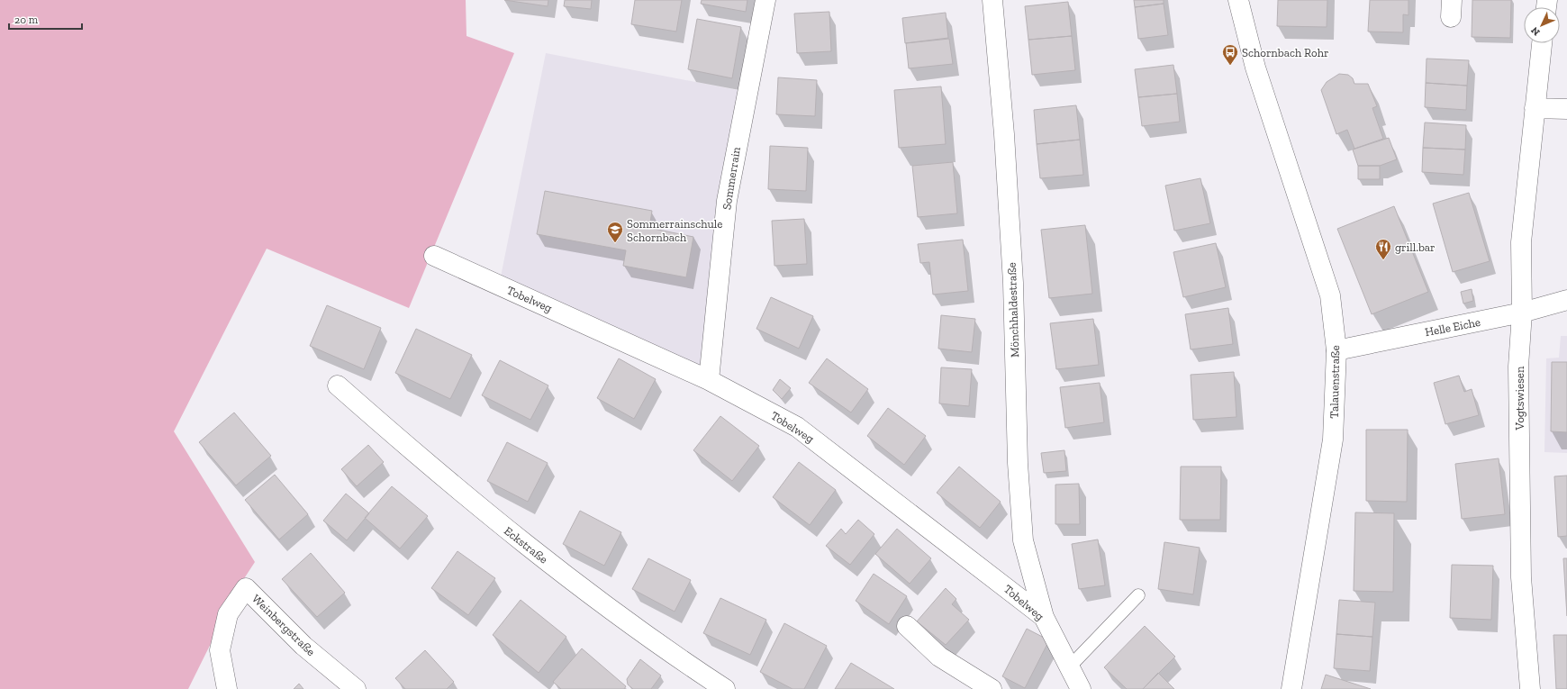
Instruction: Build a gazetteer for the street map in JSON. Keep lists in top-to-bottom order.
{
  "streets": {
    "street": [
      "Sommerrain",
      "Tobelweg",
      "Mönchhaldestraße",
      "Helle Eiche",
      "Talauenstraße",
      "Vogtswiesen",
      "Eckstraße",
      "Weinbergstraße"
    ]
  },
  "crossings": [
    ["Sommerrain", "Tobelweg"],
    ["Tobelweg", "Mönchhaldestraße"],
    ["Helle Eiche", "Talauenstraße"],
    ["Helle Eiche", "Vogtswiesen"]
  ],
  "places": {
    "bus stop": ["Schornbach Rohr"],
    "school or university": ["Sommerrainschule Schornbach"],
    "restaurant": ["grill.bar"]
  },
  "scale_bar": "20 m",
  "north": "bottom left"
}
